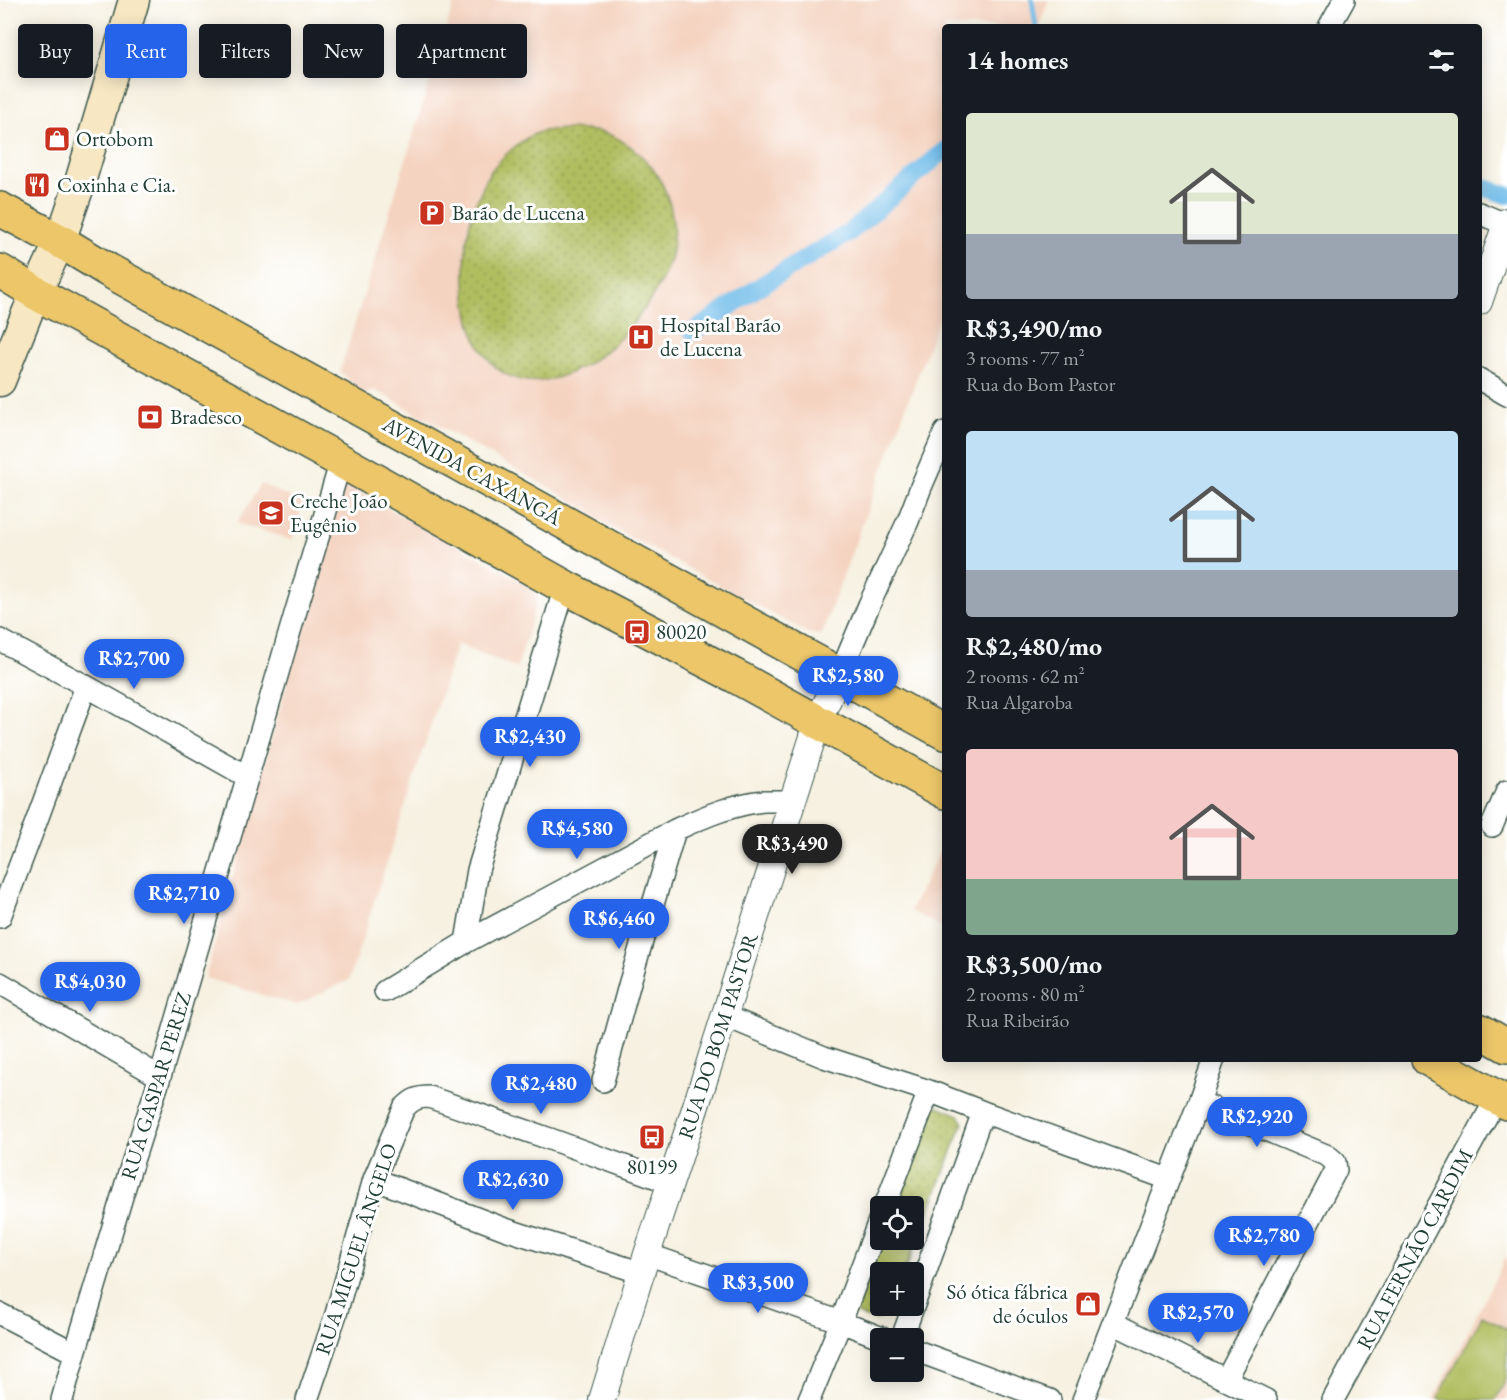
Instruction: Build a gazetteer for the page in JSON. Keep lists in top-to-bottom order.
{
  "streets": {
    "main road": ["AVENIDA CAXANGÁ"],
    "street": [
      "RUA DO BOM PASTOR",
      "RUA GASPAR PEREZ",
      "RUA MIGUEL ÂNGELO",
      "RUA FERNÃO CARDIM"
    ]
  },
  "crossings": [
    ["AVENIDA CAXANGÁ", "RUA DO BOM PASTOR"],
    ["RUA DO BOM PASTOR", "RUA MIGUEL ÂNGELO"]
  ],
  "places": {
    "shop": ["Ortobom", "Só ótica fábrica de óculos"],
    "restaurant": ["Coxinha e Cia."],
    "parking": ["Barão de Lucena"],
    "hospital": ["Hospital Barão de Lucena"],
    "bank": ["Bradesco"],
    "school or university": ["Creche João Eugênio"],
    "bus stop": ["80020", "80199"]
  },
  "page": {
    "chip": [
      "Buy",
      "Rent",
      "Filters",
      "New",
      "Apartment"
    ],
    "heading": "14 homes",
    "list": [
      {
        "name": "R$3,490/mo",
        "note": "3 rooms · 77 m² · Rua do Bom Pastor"
      },
      {
        "name": "R$2,480/mo",
        "note": "2 rooms · 62 m² · Rua Algaroba"
      },
      {
        "name": "R$3,500/mo",
        "note": "2 rooms · 80 m² · Rua Ribeirão"
      }
    ],
    "price": [
      "R$2,700",
      "R$2,580",
      "R$2,430",
      "R$4,580",
      "R$3,490",
      "R$2,710",
      "R$6,460",
      "R$4,030",
      "R$2,480",
      "R$2,920",
      "R$2,630",
      "R$2,780",
      "R$3,500",
      "R$2,570"
    ],
    "map_buttons": ["+", "−"]
  }
}
